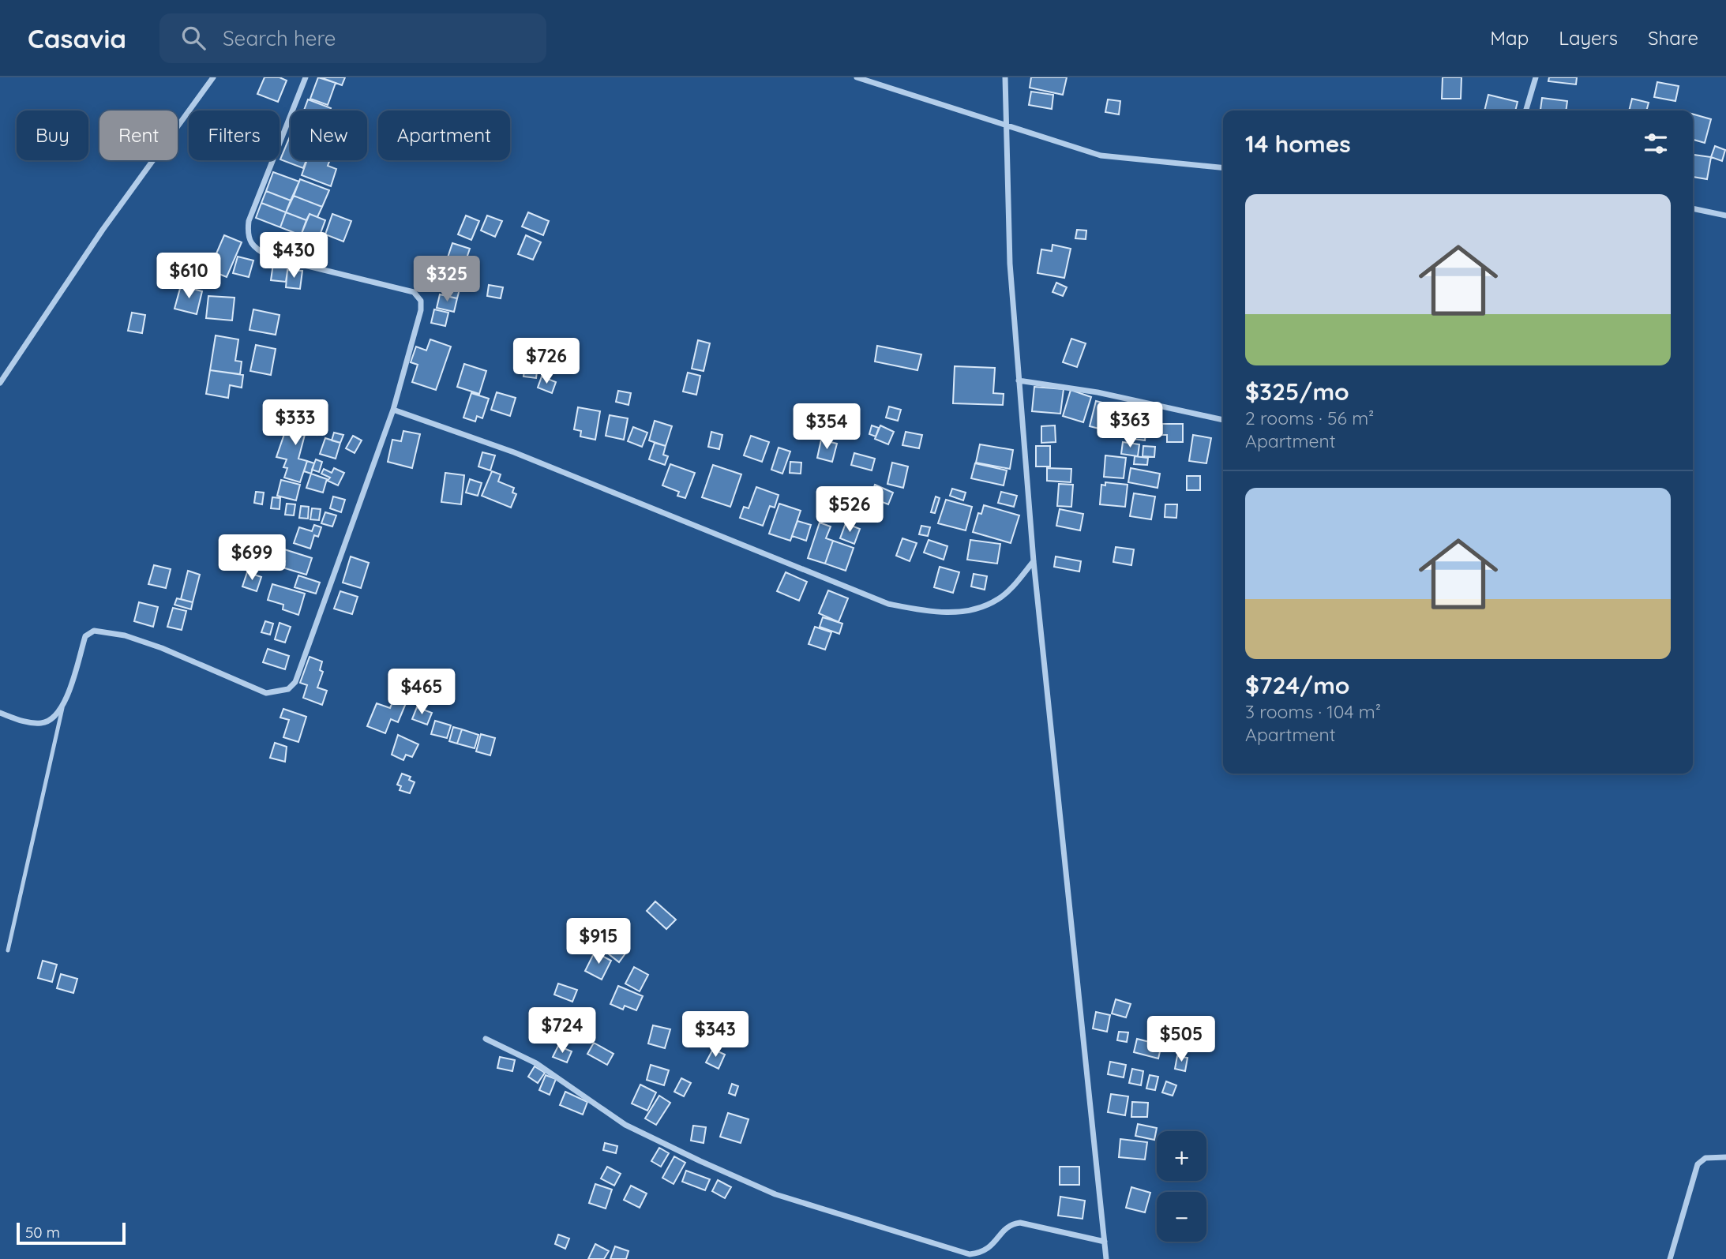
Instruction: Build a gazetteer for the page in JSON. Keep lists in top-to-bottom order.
{
  "scale_bar": "50 m",
  "page": {
    "header": "Casavia",
    "search": "Search here",
    "nav": ["Map", "Layers", "Share"],
    "chip": [
      "Buy",
      "Rent",
      "Filters",
      "New",
      "Apartment"
    ],
    "heading": "14 homes",
    "list": [
      {
        "name": "$325/mo",
        "note": "2 rooms · 56 m² · Apartment"
      },
      {
        "name": "$724/mo",
        "note": "3 rooms · 104 m² · Apartment"
      }
    ],
    "price": [
      "$430",
      "$610",
      "$325",
      "$726",
      "$333",
      "$363",
      "$354",
      "$526",
      "$699",
      "$465",
      "$915",
      "$724",
      "$343",
      "$505"
    ],
    "map_buttons": ["+", "−"],
    "scale": "50 m"
  }
}
